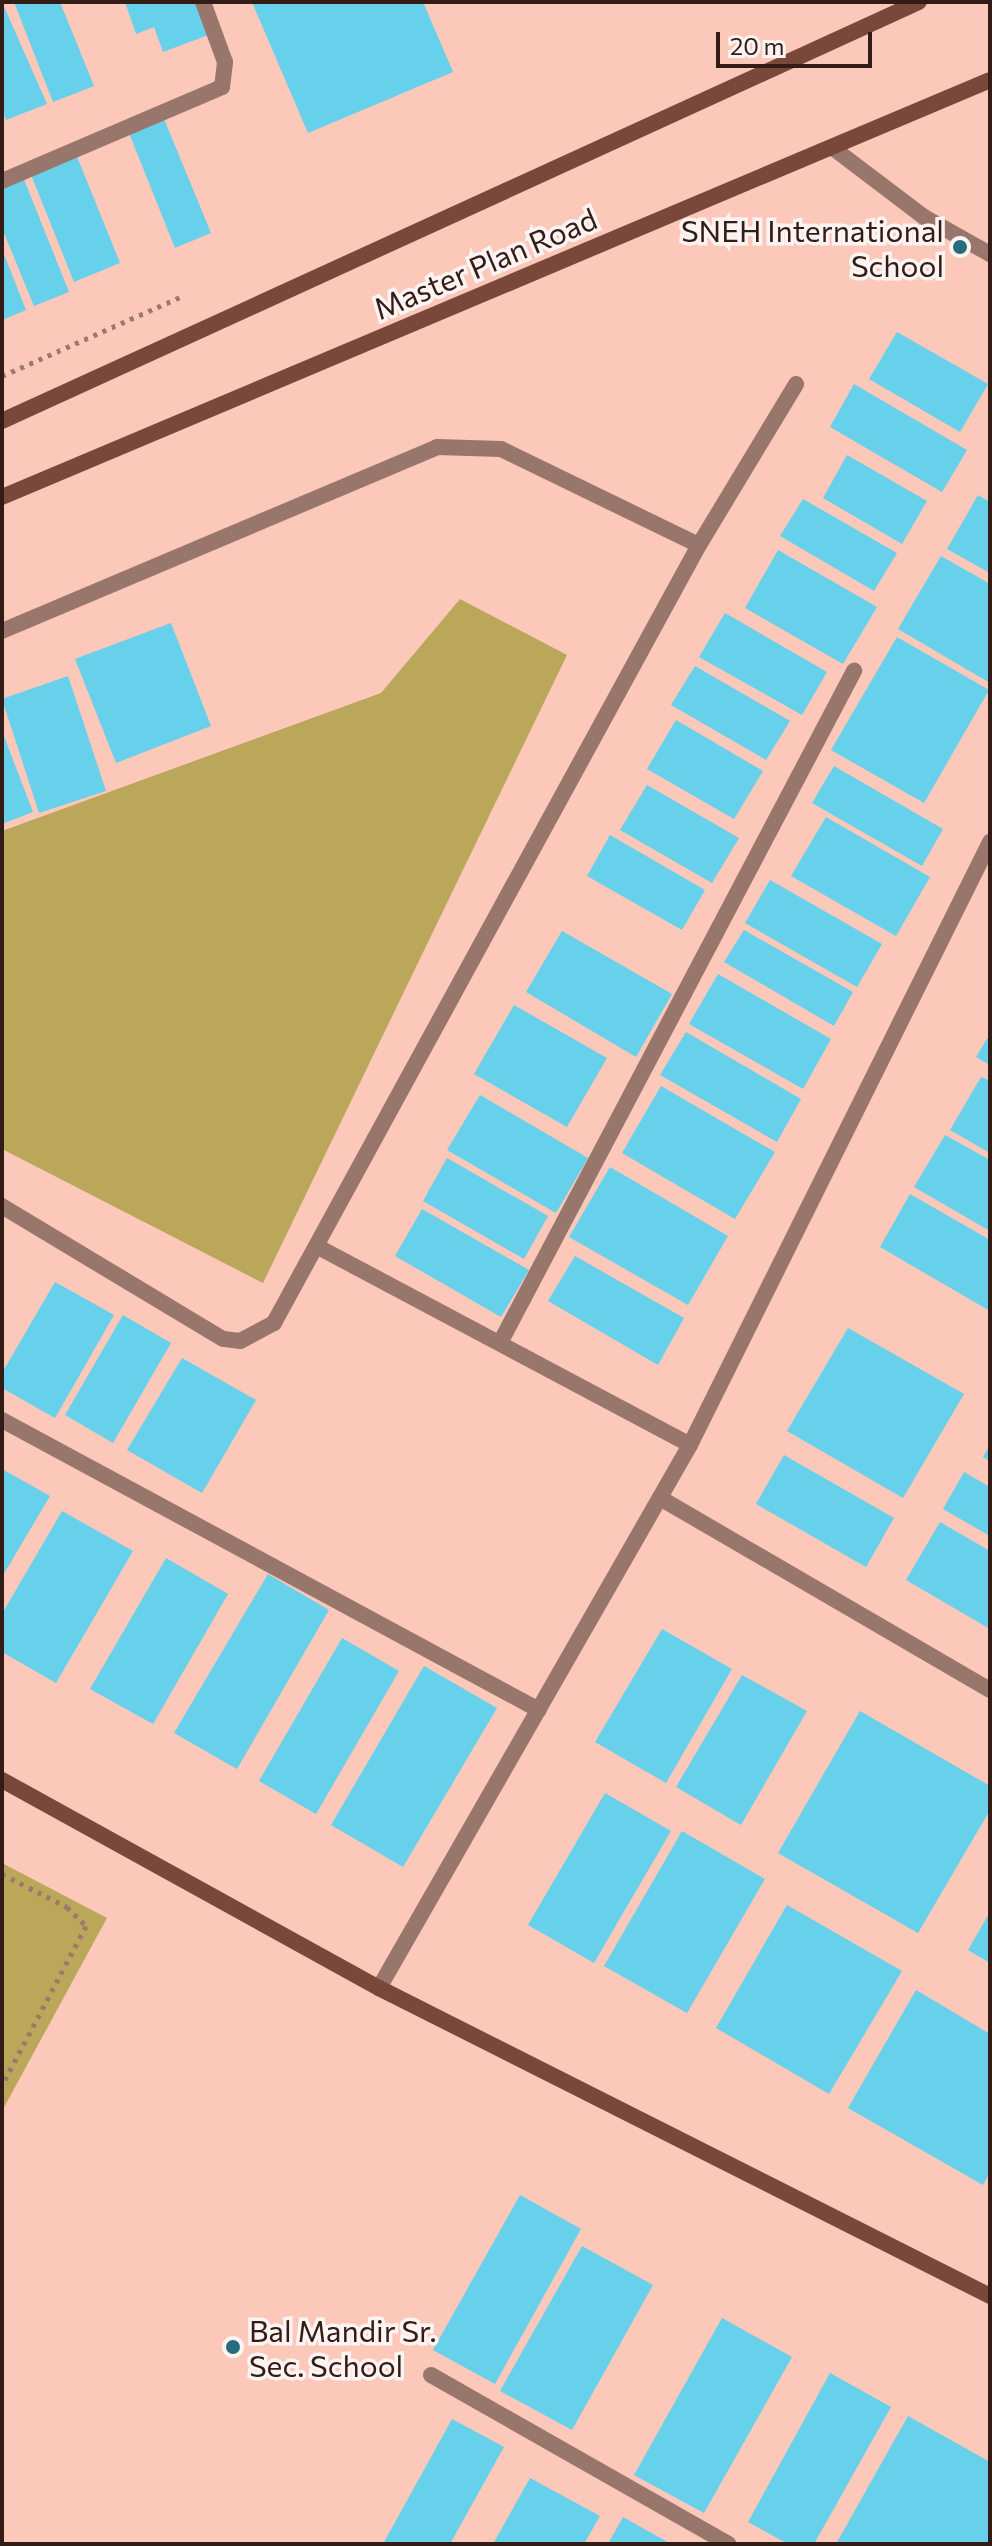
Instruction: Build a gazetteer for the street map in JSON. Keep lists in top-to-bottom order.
{
  "streets": {
    "main road": ["Master Plan Road"]
  },
  "places": ["SNEH International School", "Bal Mandir Sr. Sec. School"],
  "scale_bar": "20 m"
}
